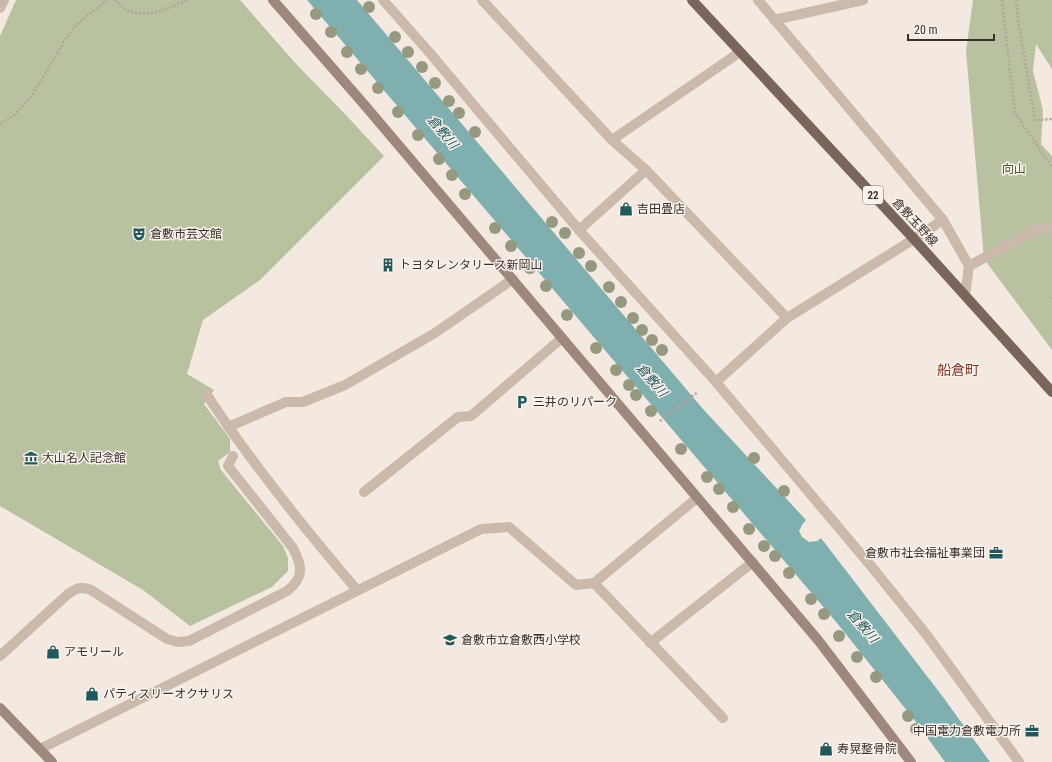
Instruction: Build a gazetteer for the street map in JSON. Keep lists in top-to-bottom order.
{
  "streets": {
    "main road": ["22", "倉敷玉野線"]
  },
  "districts": ["船倉町"],
  "water": ["倉敷川"],
  "parks": ["向山"],
  "places": {
    "shop": [
      "吉田畳店",
      "アモリール",
      "パティスリーオクサリス",
      "寿晃整骨院"
    ],
    "theatre": ["倉敷市芸文館"],
    "building": ["トヨタレンタリース新岡山"],
    "parking": ["三井のリパーク"],
    "museum": ["大山名人記念館"],
    "office": ["倉敷市社会福祉事業団", "中国電力倉敷電力所"],
    "school or university": ["倉敷市立倉敷西小学校"]
  },
  "scale_bar": "20 m"
}
